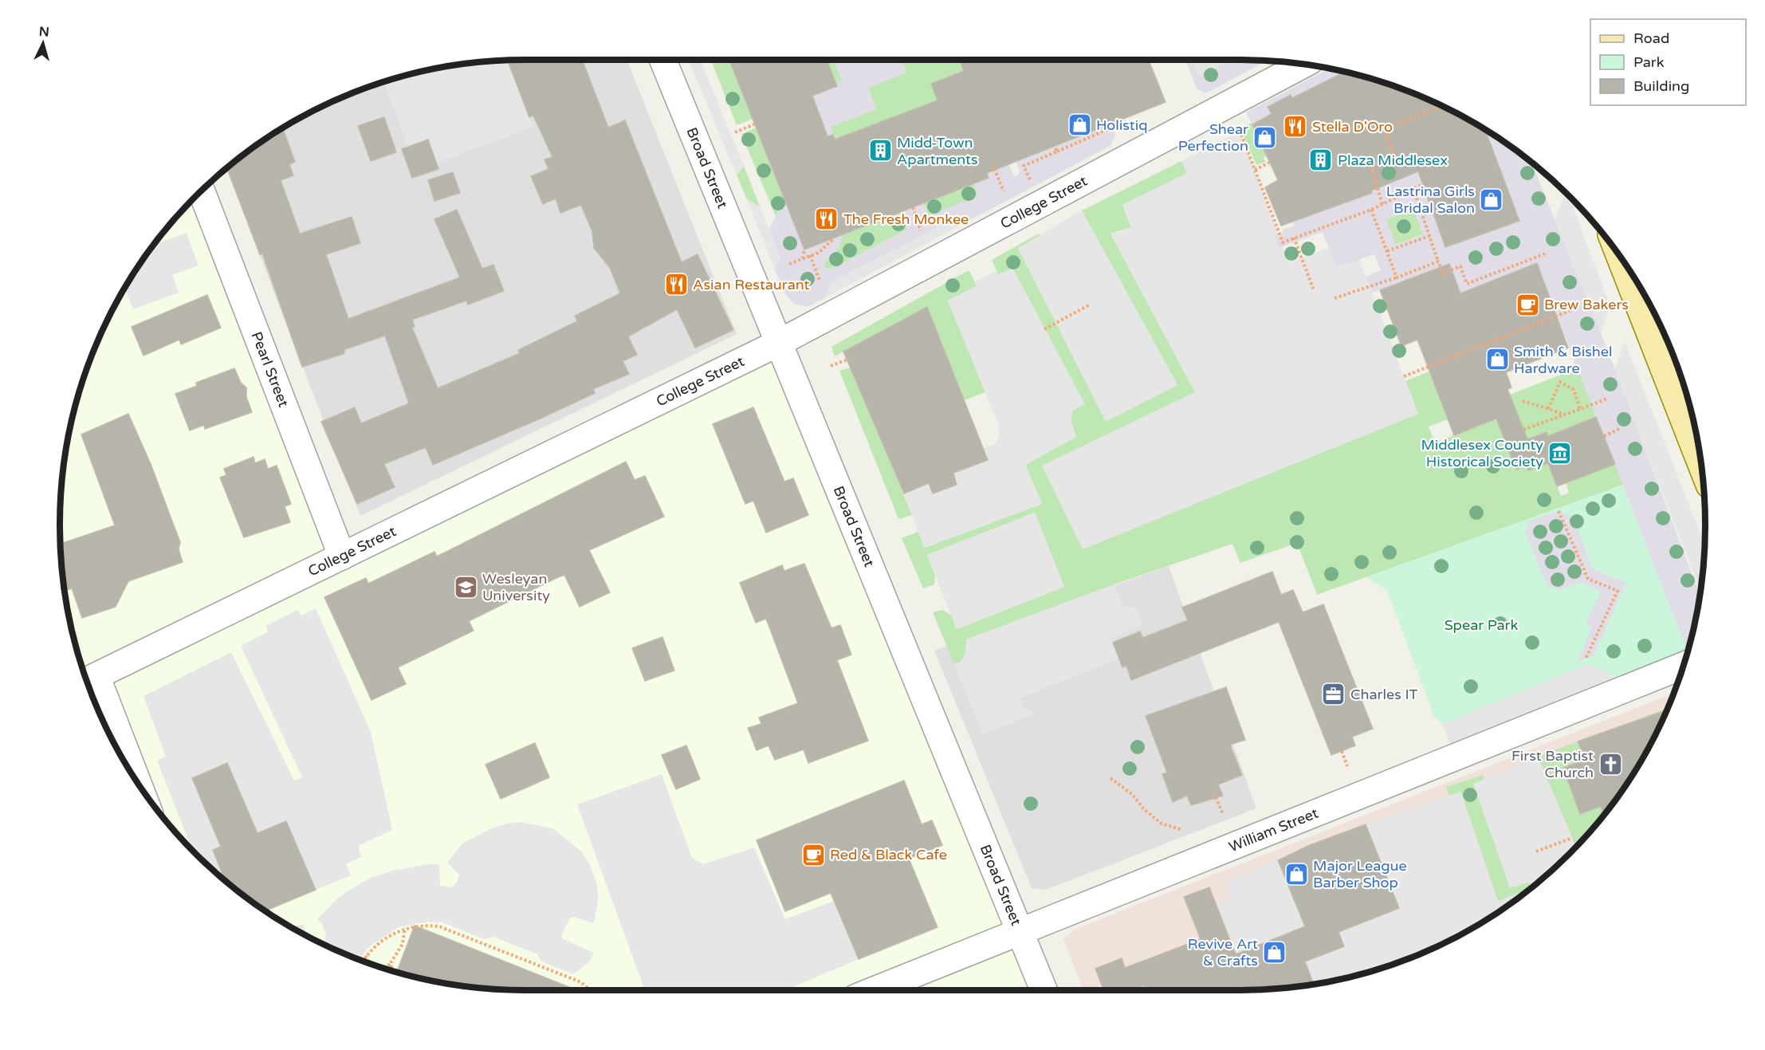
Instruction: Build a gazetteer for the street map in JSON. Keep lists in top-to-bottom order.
{
  "streets": {
    "street": [
      "Broad Street",
      "College Street",
      "Pearl Street",
      "William Street"
    ]
  },
  "crossings": [
    ["Broad Street", "College Street"],
    ["Broad Street", "William Street"],
    ["College Street", "Pearl Street"]
  ],
  "parks": ["Spear Park"],
  "places": {
    "shop": [
      "Holistiq",
      "Shear Perfection",
      "Lastrina Girls Bridal Salon",
      "Smith & Bishel Hardware",
      "Major League Barber Shop",
      "Revive Art & Crafts"
    ],
    "restaurant": ["Stella D'Oro", "The Fresh Monkee", "Asian Restaurant"],
    "building": ["Midd-Town Apartments", "Plaza Middlesex"],
    "cafe": ["Brew Bakers", "Red & Black Cafe"],
    "museum": ["Middlesex County Historical Society"],
    "school or university": ["Wesleyan University"],
    "office": ["Charles IT"],
    "church": ["First Baptist Church"]
  },
  "legend": ["Road", "Park", "Building"],
  "north": "top"
}
